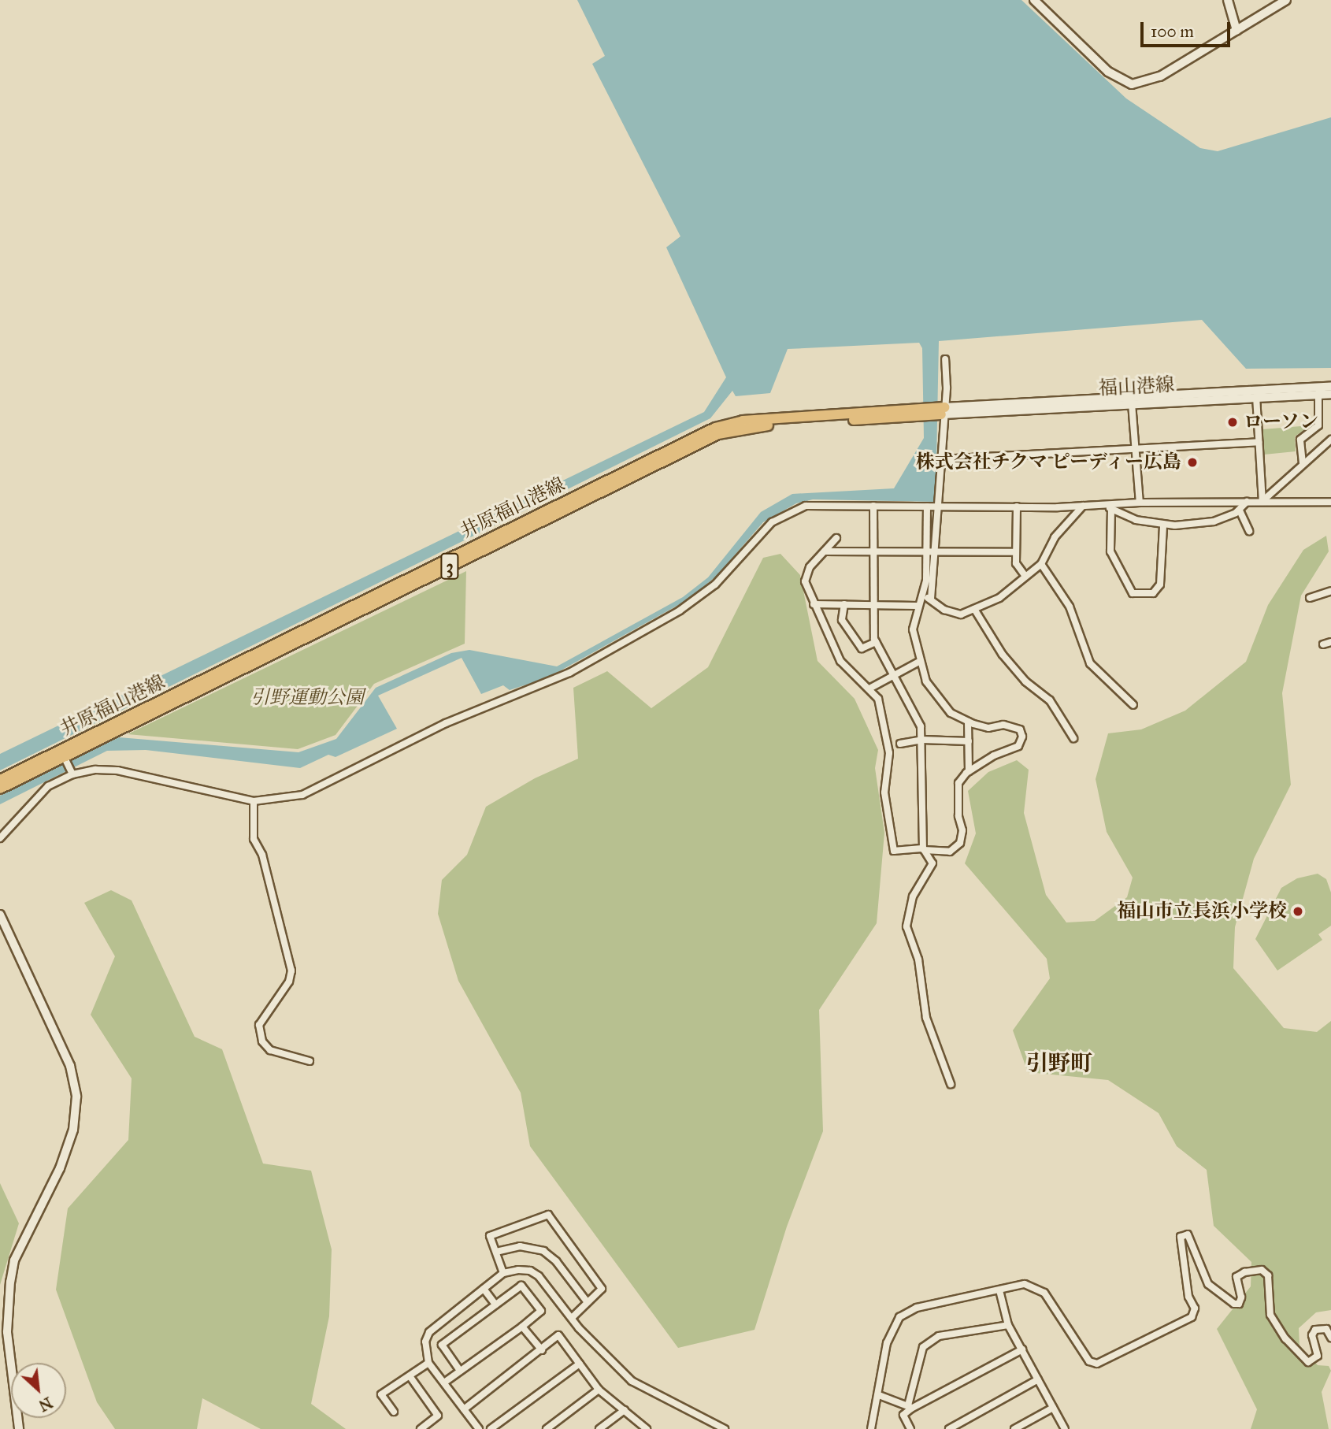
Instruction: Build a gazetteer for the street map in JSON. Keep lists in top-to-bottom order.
{
  "streets": {
    "main road": ["福山港線", "井原福山港線", "3"]
  },
  "crossings": [
    ["福山港線", "井原福山港線"]
  ],
  "districts": ["引野町"],
  "parks": ["引野運動公園"],
  "places": ["ローソン", "株式会社チクマ ピーディー広島", "福山市立長浜小学校"],
  "scale_bar": "100 m",
  "north": "bottom right"
}
